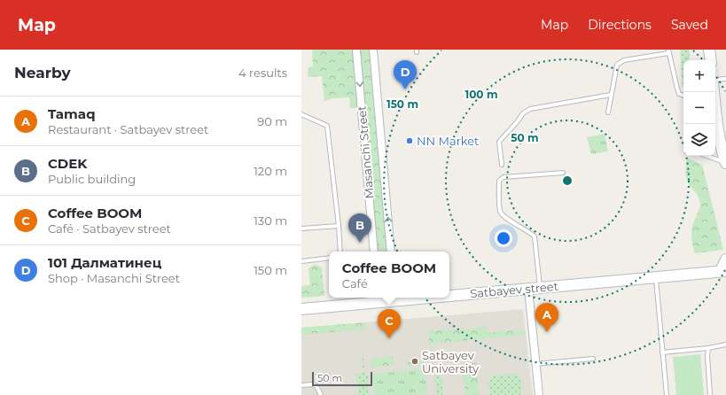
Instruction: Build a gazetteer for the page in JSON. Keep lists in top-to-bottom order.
{
  "streets": {
    "main road": ["Satbayev street"],
    "street": ["Masanchi Street"]
  },
  "places": ["NN Market", "Satbayev University"],
  "scale_bar": "50 m",
  "page": {
    "header": "Map",
    "nav": ["Map", "Directions", "Saved"],
    "heading": ["Nearby", "4 results"],
    "map_buttons": ["+", "−"],
    "pins": [
      "D",
      "B",
      "A",
      "C"
    ],
    "list": [
      {
        "mark": "A",
        "name": "Tamaq",
        "note": "Restaurant · Satbayev street",
        "value": "90 m"
      },
      {
        "mark": "B",
        "name": "CDEK",
        "note": "Public building",
        "value": "120 m"
      },
      {
        "mark": "C",
        "name": "Coffee BOOM",
        "note": "Café · Satbayev street",
        "value": "130 m"
      },
      {
        "mark": "D",
        "name": "101 Далматинец",
        "note": "Shop · Masanchi Street",
        "value": "150 m"
      }
    ],
    "popup": ["Coffee BOOM", "Café"],
    "scale": "50 m"
  },
  "rings": ["100 m", "150 m", "50 m"]
}
